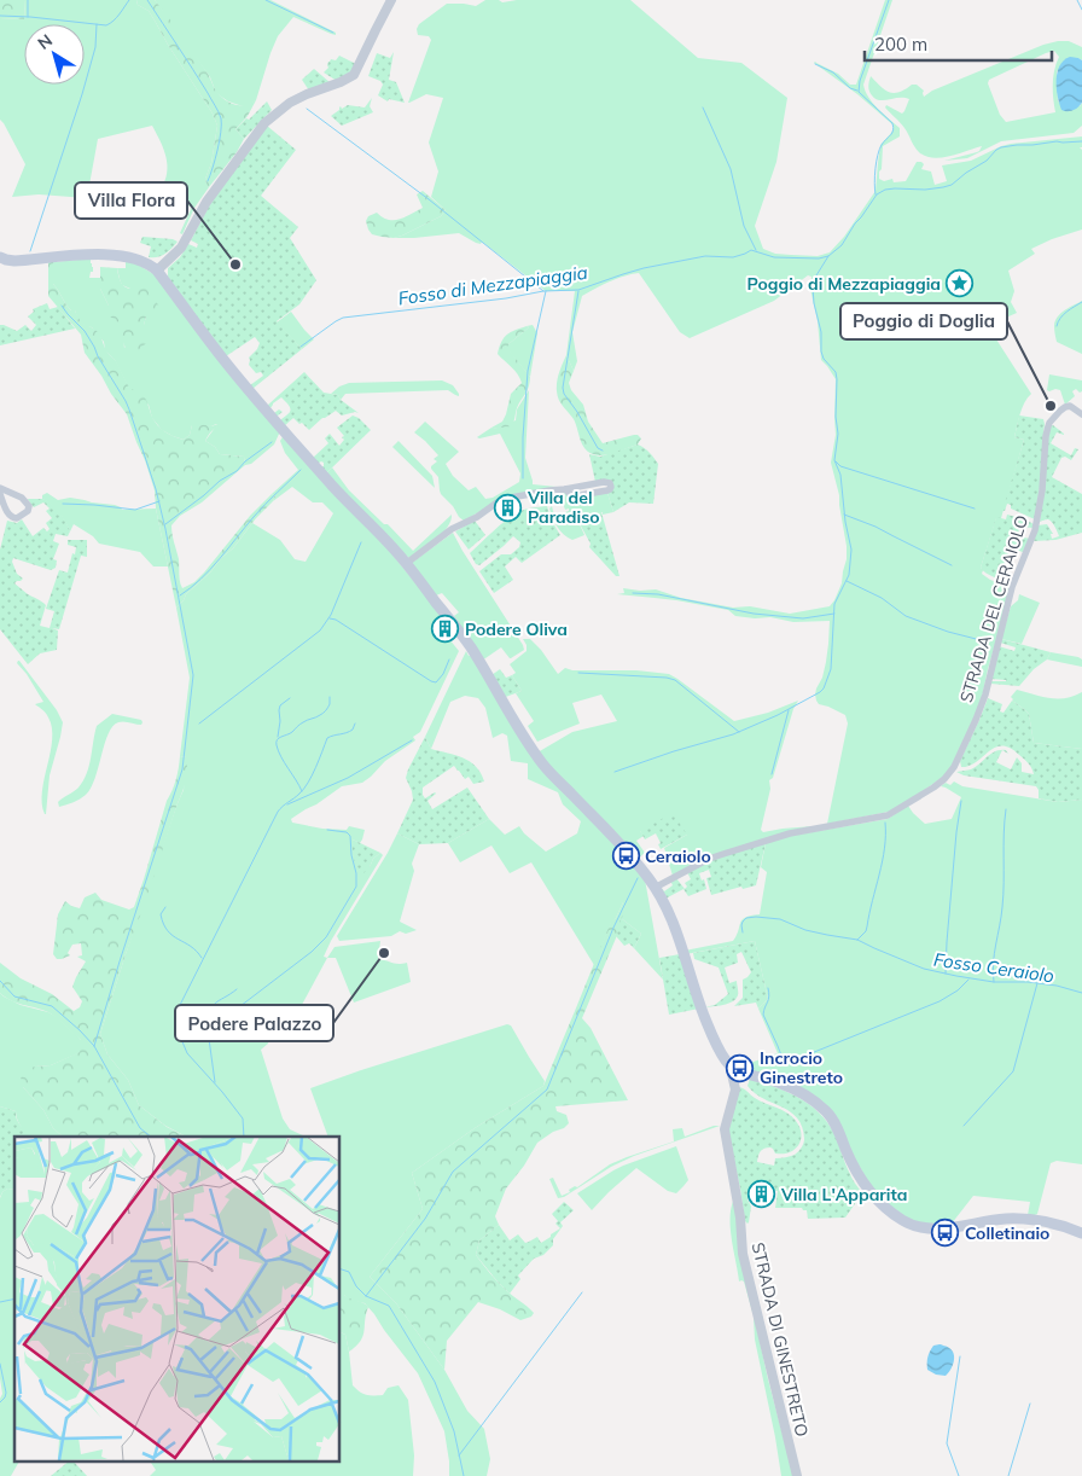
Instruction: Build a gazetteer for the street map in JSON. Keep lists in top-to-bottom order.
{
  "streets": {
    "street": ["STRADA DEL CERAIOLO", "STRADA DI GINESTRETO"]
  },
  "water": ["Fosso di Mezzapiaggia", "Fosso Ceraiolo"],
  "places": {
    "other": ["Villa Flora", "Poggio di Doglia", "Podere Palazzo"],
    "place": ["Poggio di Mezzapiaggia"],
    "building": ["Villa del Paradiso", "Podere Oliva", "Villa L'Apparita"],
    "bus stop": ["Ceraiolo", "Incrocio Ginestreto", "Colletinaio"]
  },
  "scale_bar": "200 m",
  "north": "top left"
}
